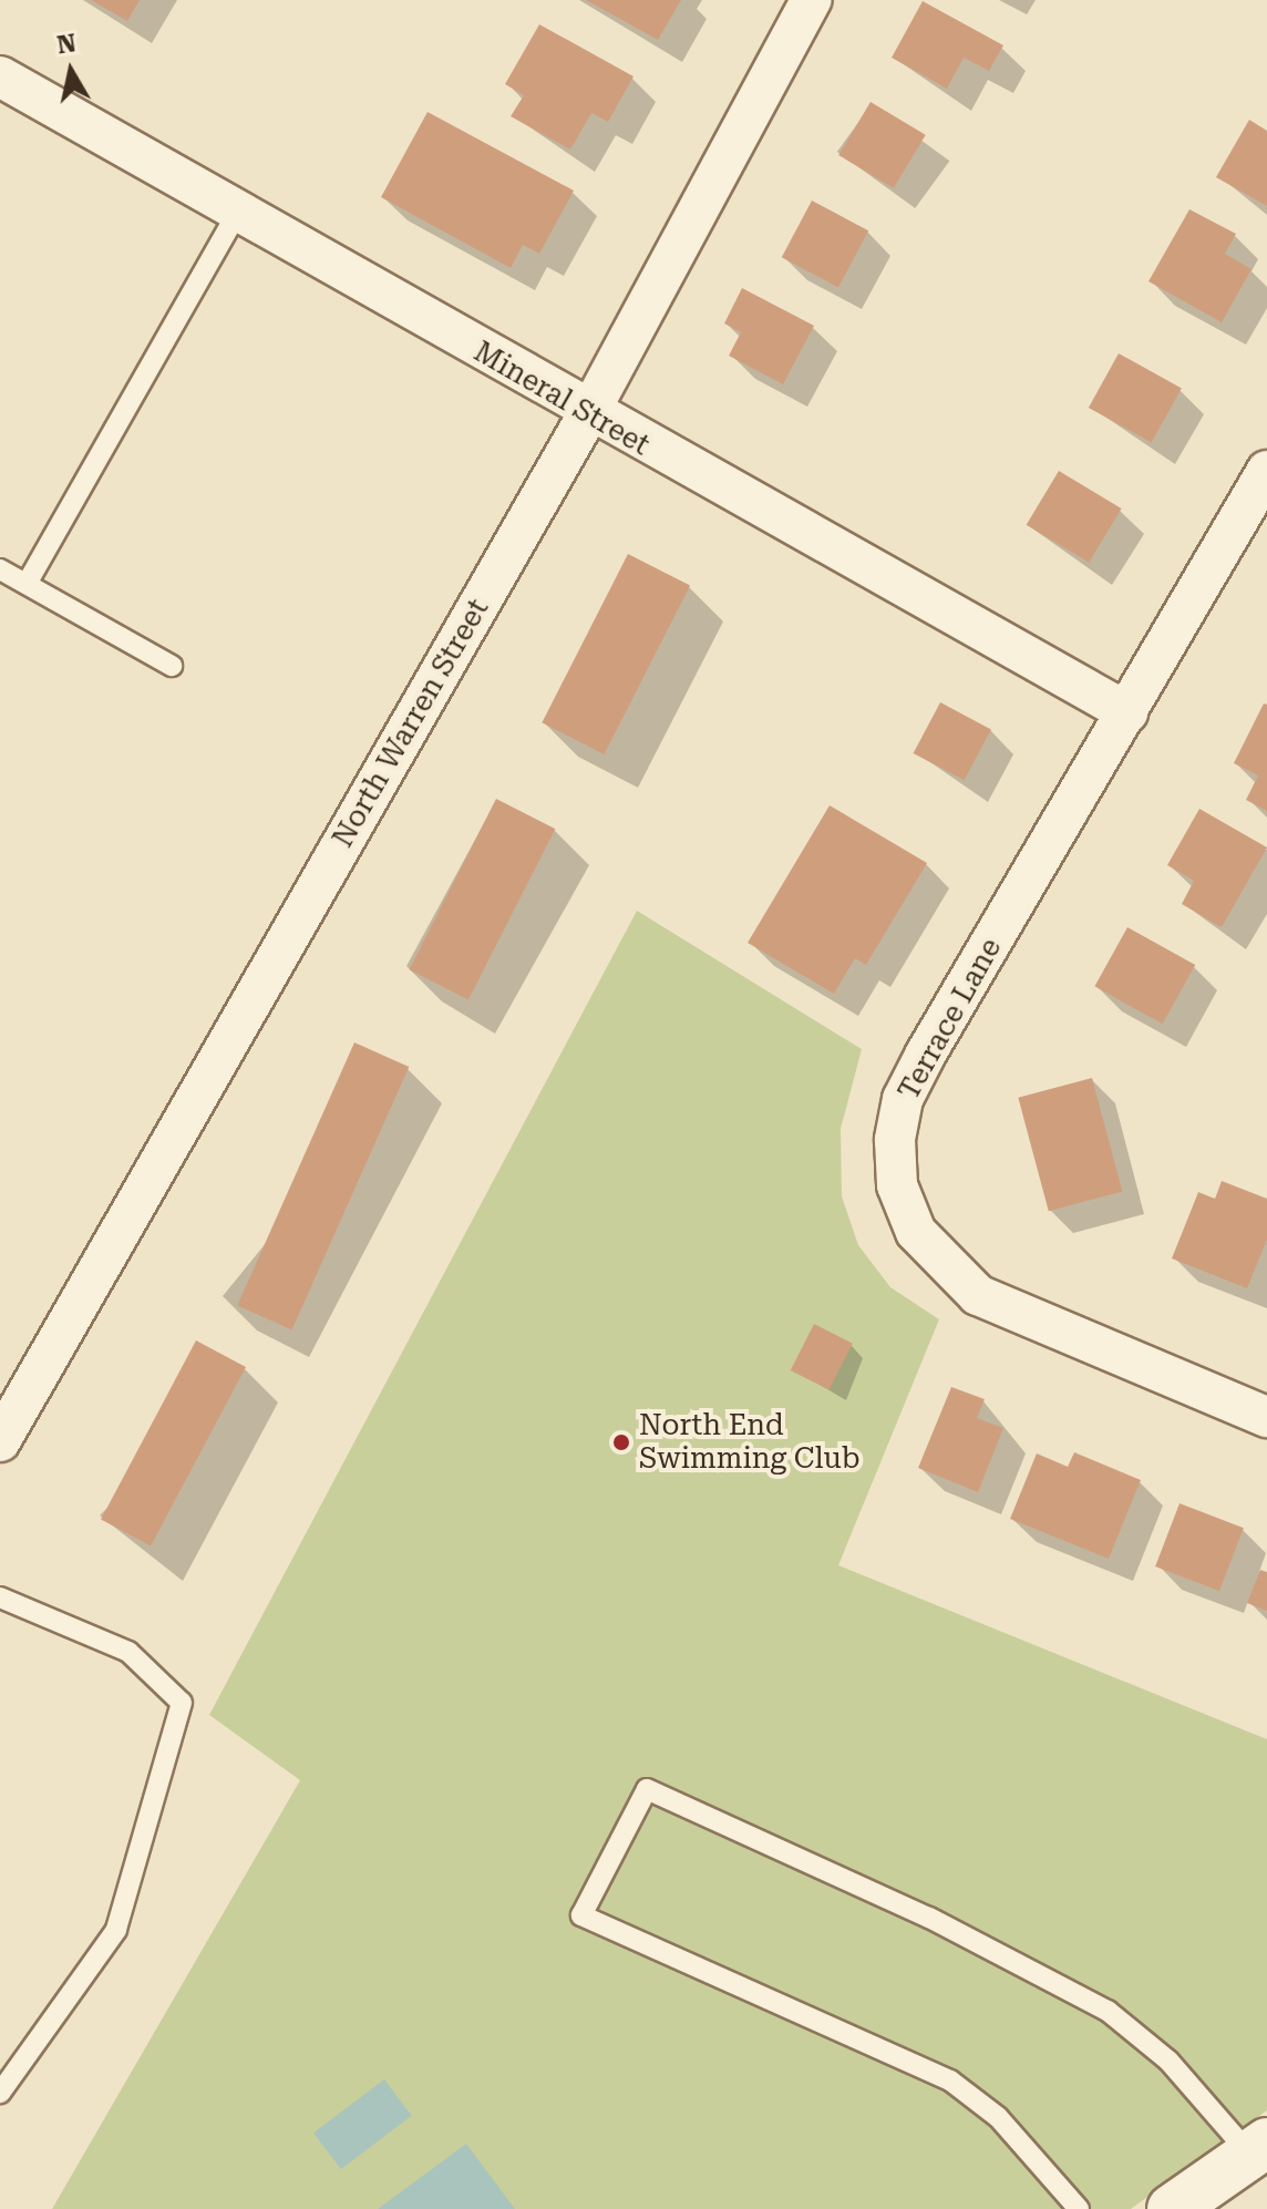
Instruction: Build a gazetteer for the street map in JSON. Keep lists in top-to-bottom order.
{
  "streets": {
    "street": ["Mineral Street", "North Warren Street", "Terrace Lane"]
  },
  "crossings": [
    ["Mineral Street", "North Warren Street"],
    ["Mineral Street", "Terrace Lane"]
  ],
  "places": ["North End Swimming Club"],
  "north": "top"
}
